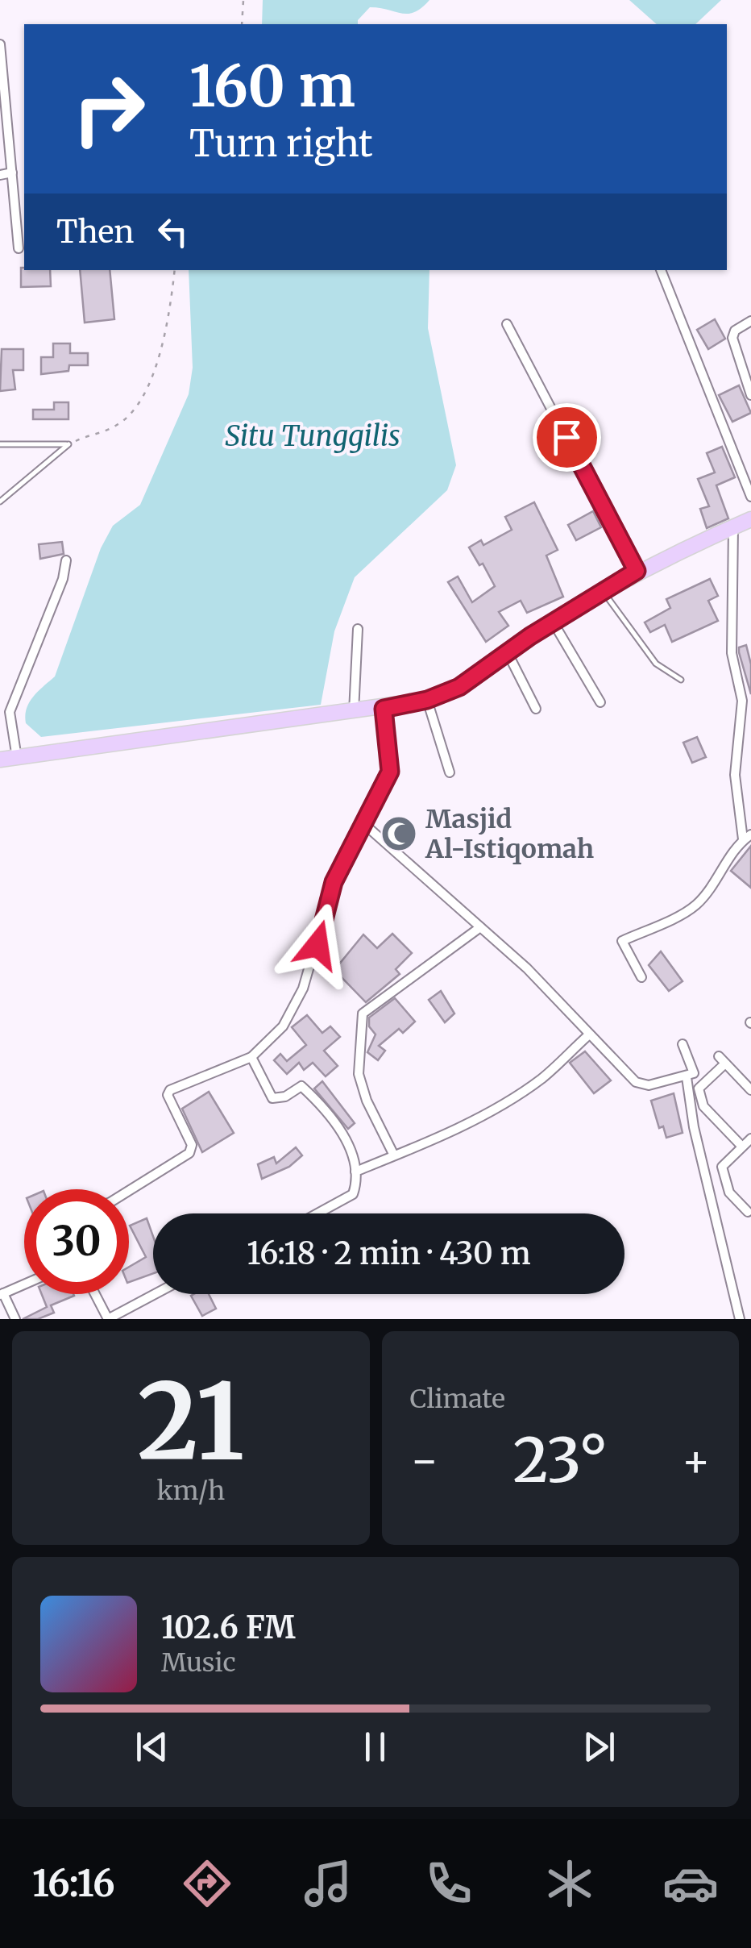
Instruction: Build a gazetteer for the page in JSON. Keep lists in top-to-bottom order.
{
  "water": ["Situ Tunggilis"],
  "places": {
    "mosque": ["Masjid Al-Istiqomah"]
  },
  "page": {
    "turn": ["160 m", "Turn right"],
    "then": "Then",
    "limit": "30",
    "trip": "16:18 · 2 min · 430 m",
    "tile": [
      ["21", "km/h"],
      "Climate"
    ],
    "heat": ["−", "23°", "+"],
    "song": ["102.6 FM", "Music"],
    "tabs": "16:16"
  }
}
